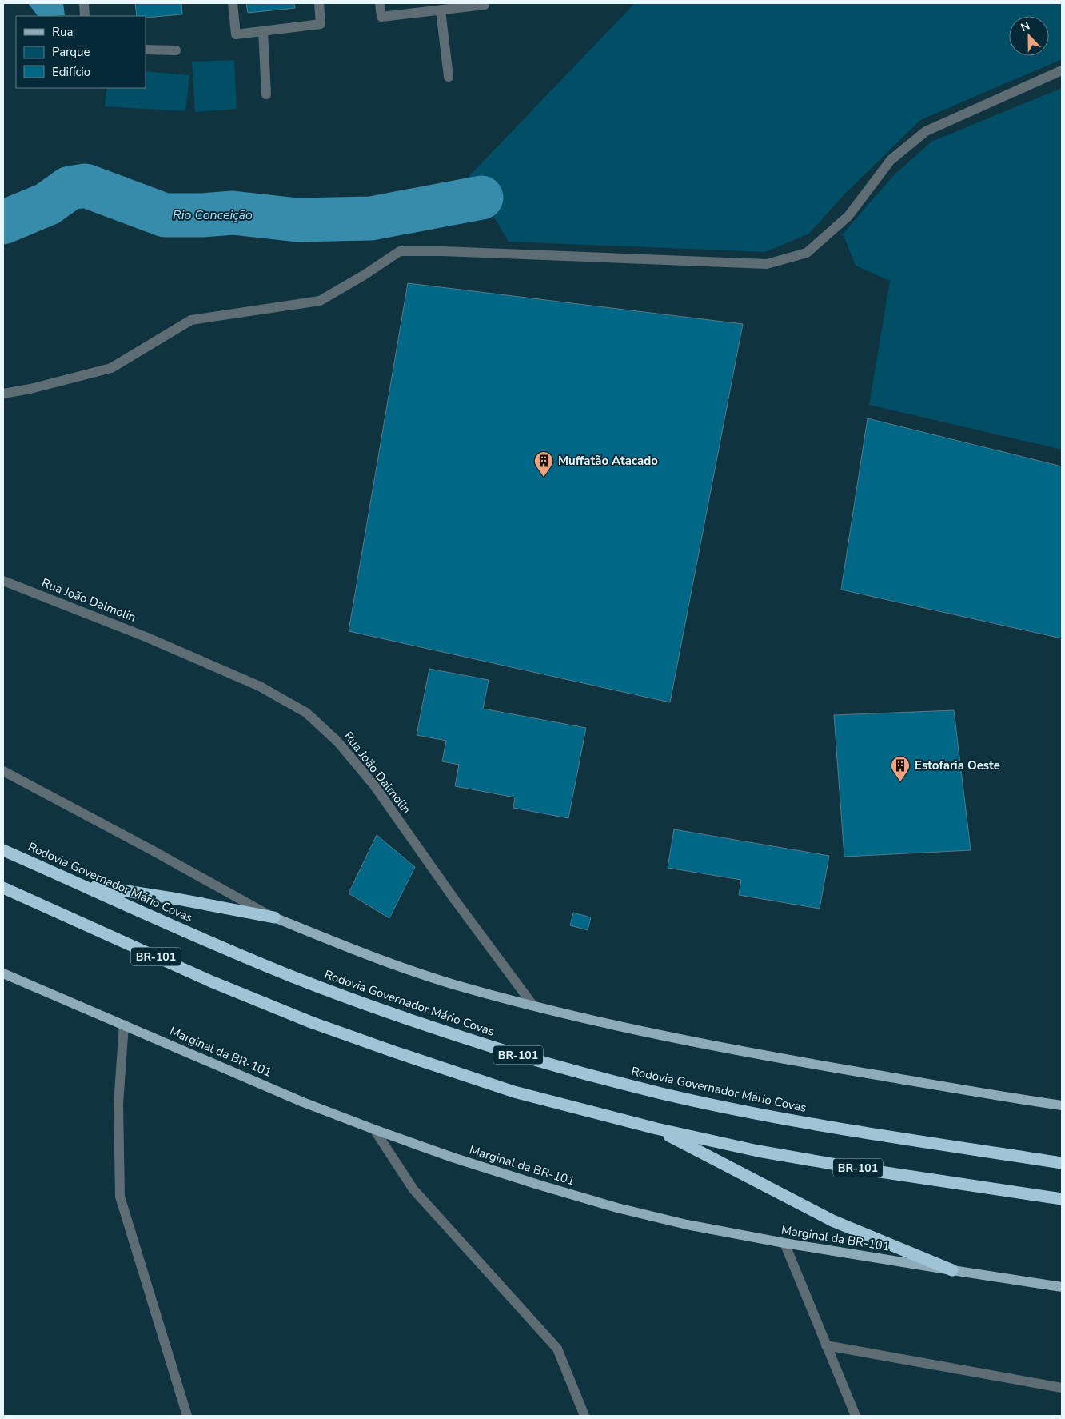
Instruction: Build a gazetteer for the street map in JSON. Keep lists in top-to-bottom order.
{
  "streets": {
    "highway": ["Rodovia Governador Mário Covas", "BR-101"],
    "main road": ["Marginal da BR-101"],
    "street": ["Rua João Dalmolin"]
  },
  "water": ["Rio Conceição"],
  "places": {
    "building": ["Muffatão Atacado", "Estofaria Oeste"]
  },
  "legend": ["Rua", "Parque", "Edifício"],
  "north": "top"
}
